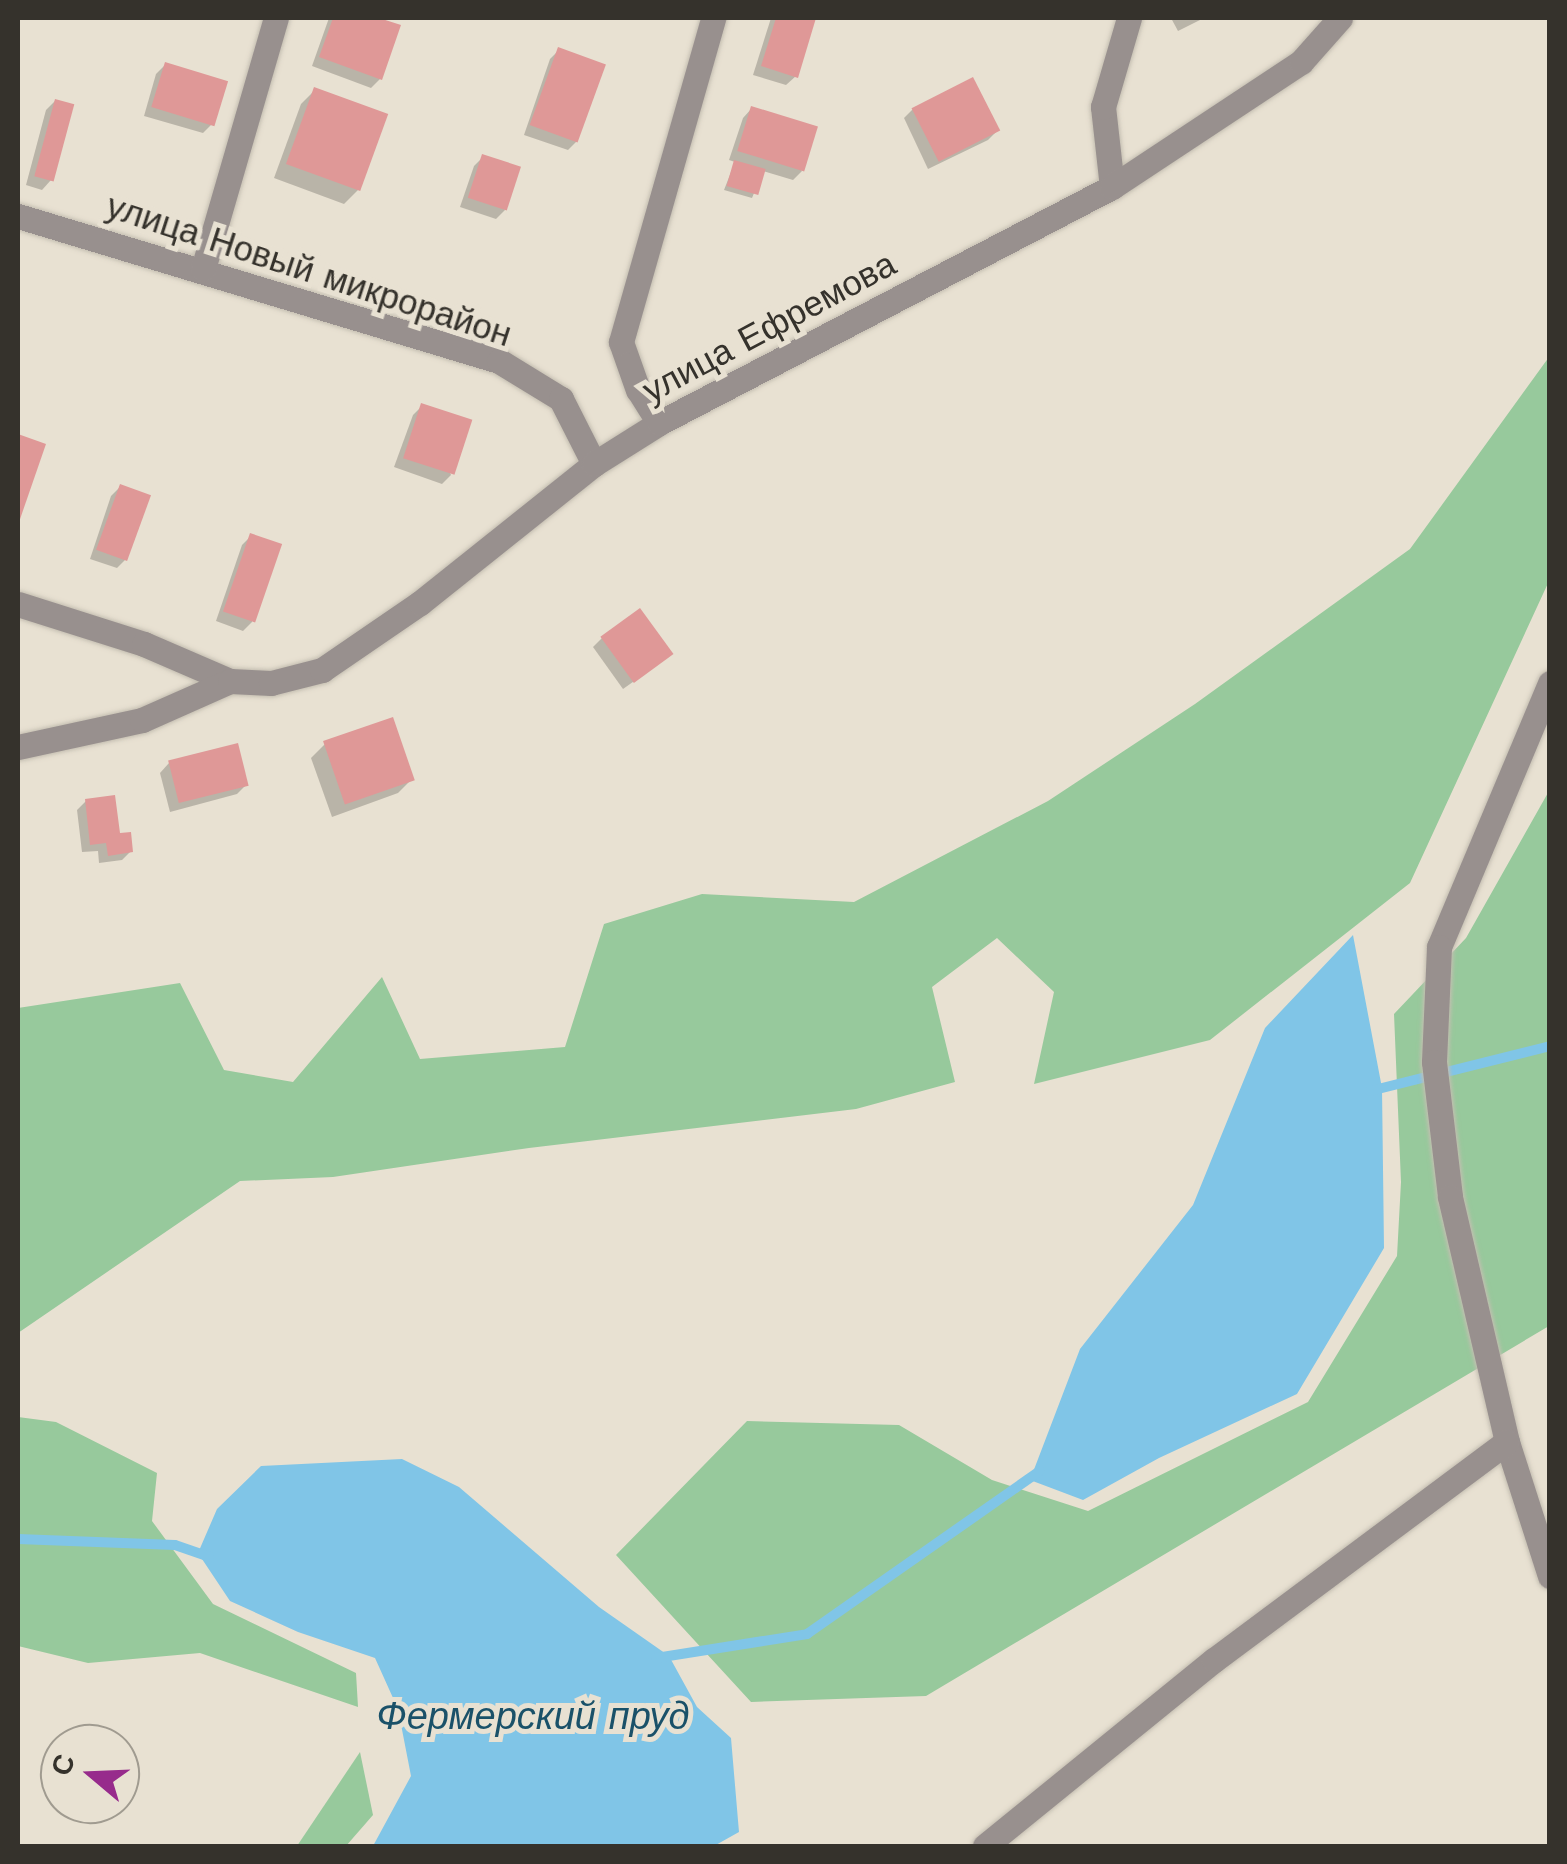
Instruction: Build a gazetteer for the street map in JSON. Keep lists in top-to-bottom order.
{
  "streets": {
    "street": ["улица Новый микрорайон", "улица Ефремова"]
  },
  "crossings": [
    ["улица Новый микрорайон", "улица Ефремова"]
  ],
  "water": ["Фермерский пруд"],
  "north": "left"
}
